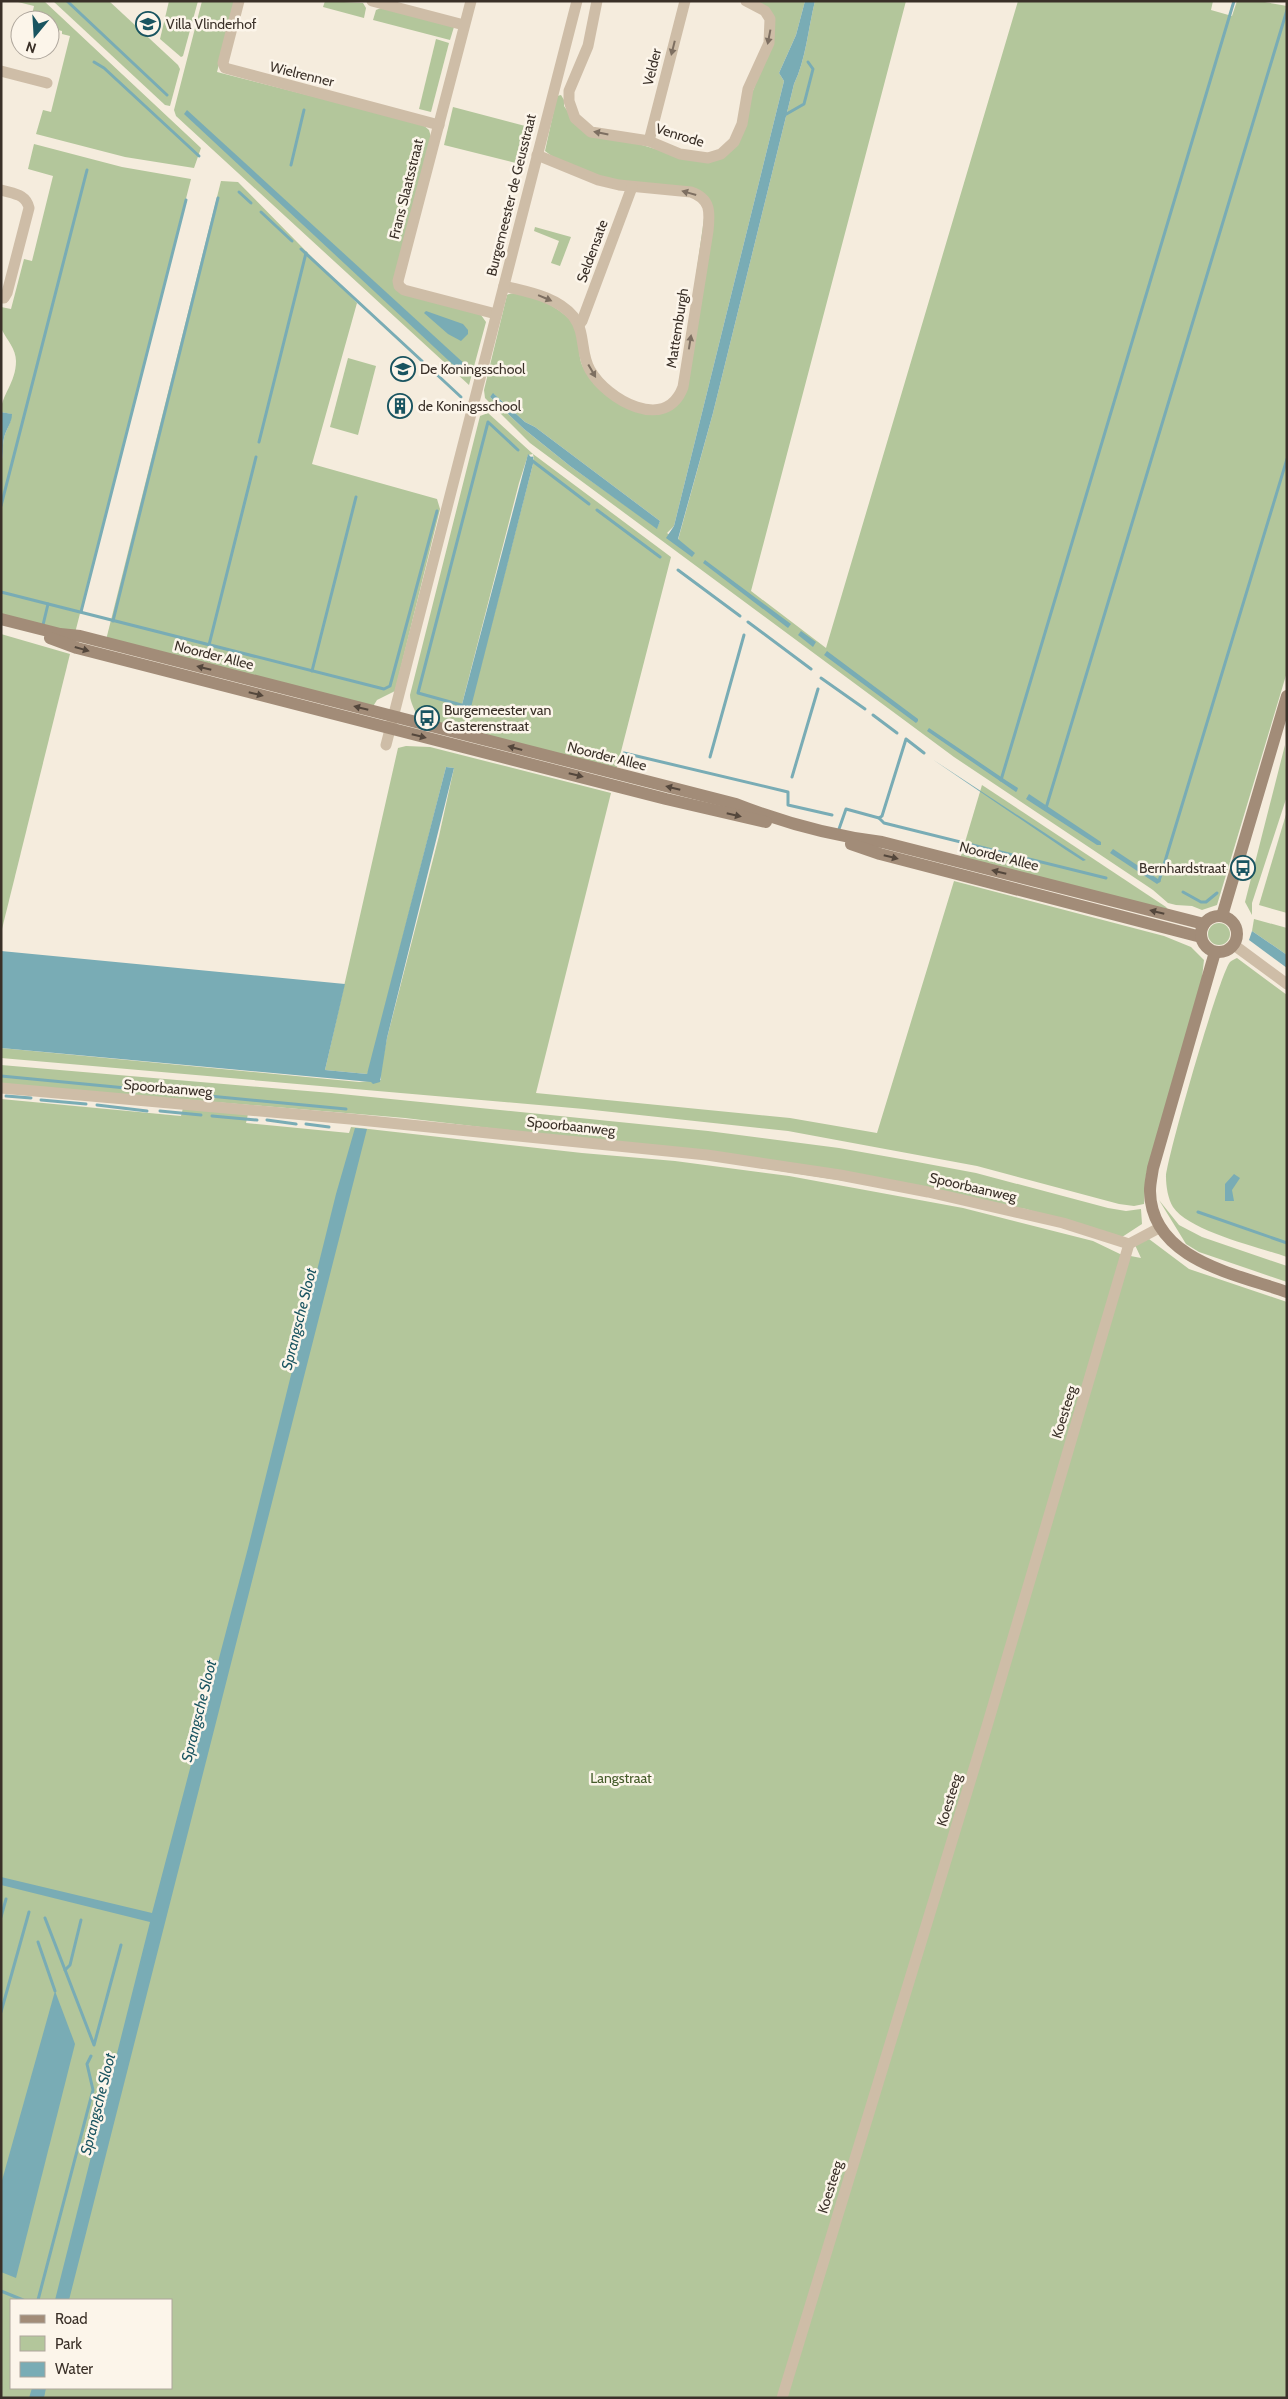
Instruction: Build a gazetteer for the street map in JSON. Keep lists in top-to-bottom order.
{
  "streets": {
    "street": [
      "Velder",
      "Wielrenner",
      "Venrode",
      "Frans Slaatsstraat",
      "Burgemeester de Geusstraat",
      "Seldensate",
      "Mattemburgh",
      "Noorder Allee",
      "Spoorbaanweg",
      "Koesteeg"
    ]
  },
  "crossings": [
    ["Velder", "Venrode"],
    ["Wielrenner", "Frans Slaatsstraat"],
    ["Frans Slaatsstraat", "Burgemeester de Geusstraat"],
    ["Burgemeester de Geusstraat", "Mattemburgh"],
    ["Burgemeester de Geusstraat", "Noorder Allee"],
    ["Seldensate", "Mattemburgh"],
    ["Spoorbaanweg", "Koesteeg"]
  ],
  "water": ["Sprangsche Sloot"],
  "parks": ["Langstraat"],
  "places": {
    "school or university": ["Villa Vlinderhof", "De Koningsschool"],
    "building": ["de Koningsschool"],
    "bus stop": ["Burgemeester van Casterenstraat", "Bernhardstraat"]
  },
  "legend": ["Road", "Park", "Water"],
  "north": "bottom"
}
